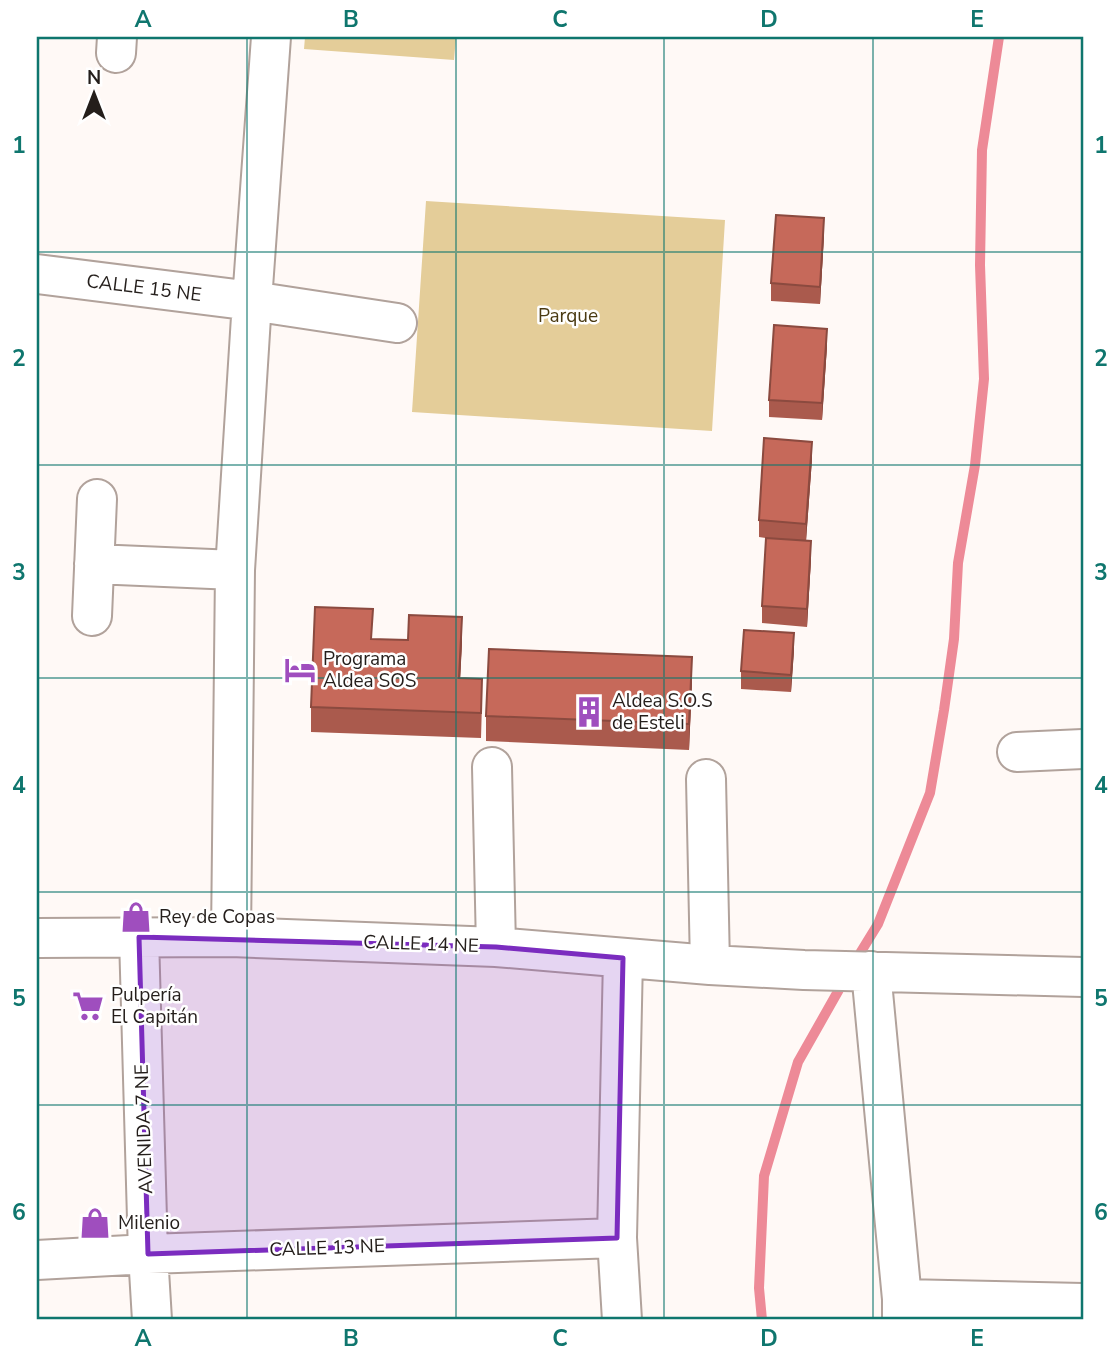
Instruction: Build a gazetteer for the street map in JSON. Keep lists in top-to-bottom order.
{
  "streets": {
    "street": [
      "CALLE 15 NE",
      "CALLE 14 NE",
      "AVENIDA 7 NE",
      "CALLE 13 NE"
    ]
  },
  "crossings": [
    ["CALLE 14 NE", "AVENIDA 7 NE"],
    ["AVENIDA 7 NE", "CALLE 13 NE"]
  ],
  "parks": ["Parque"],
  "places": {
    "hotel": ["Programa Aldea SOS"],
    "building": ["Aldea S.O.S de Esteli"],
    "shop": ["Rey de Copas", "Milenio"],
    "supermarket": ["Pulpería El Capitán"]
  },
  "north": "top",
  "grid": {
    "columns": [
      "A",
      "B",
      "C",
      "D",
      "E"
    ],
    "rows": [
      "1",
      "2",
      "3",
      "4",
      "5",
      "6"
    ]
  }
}
